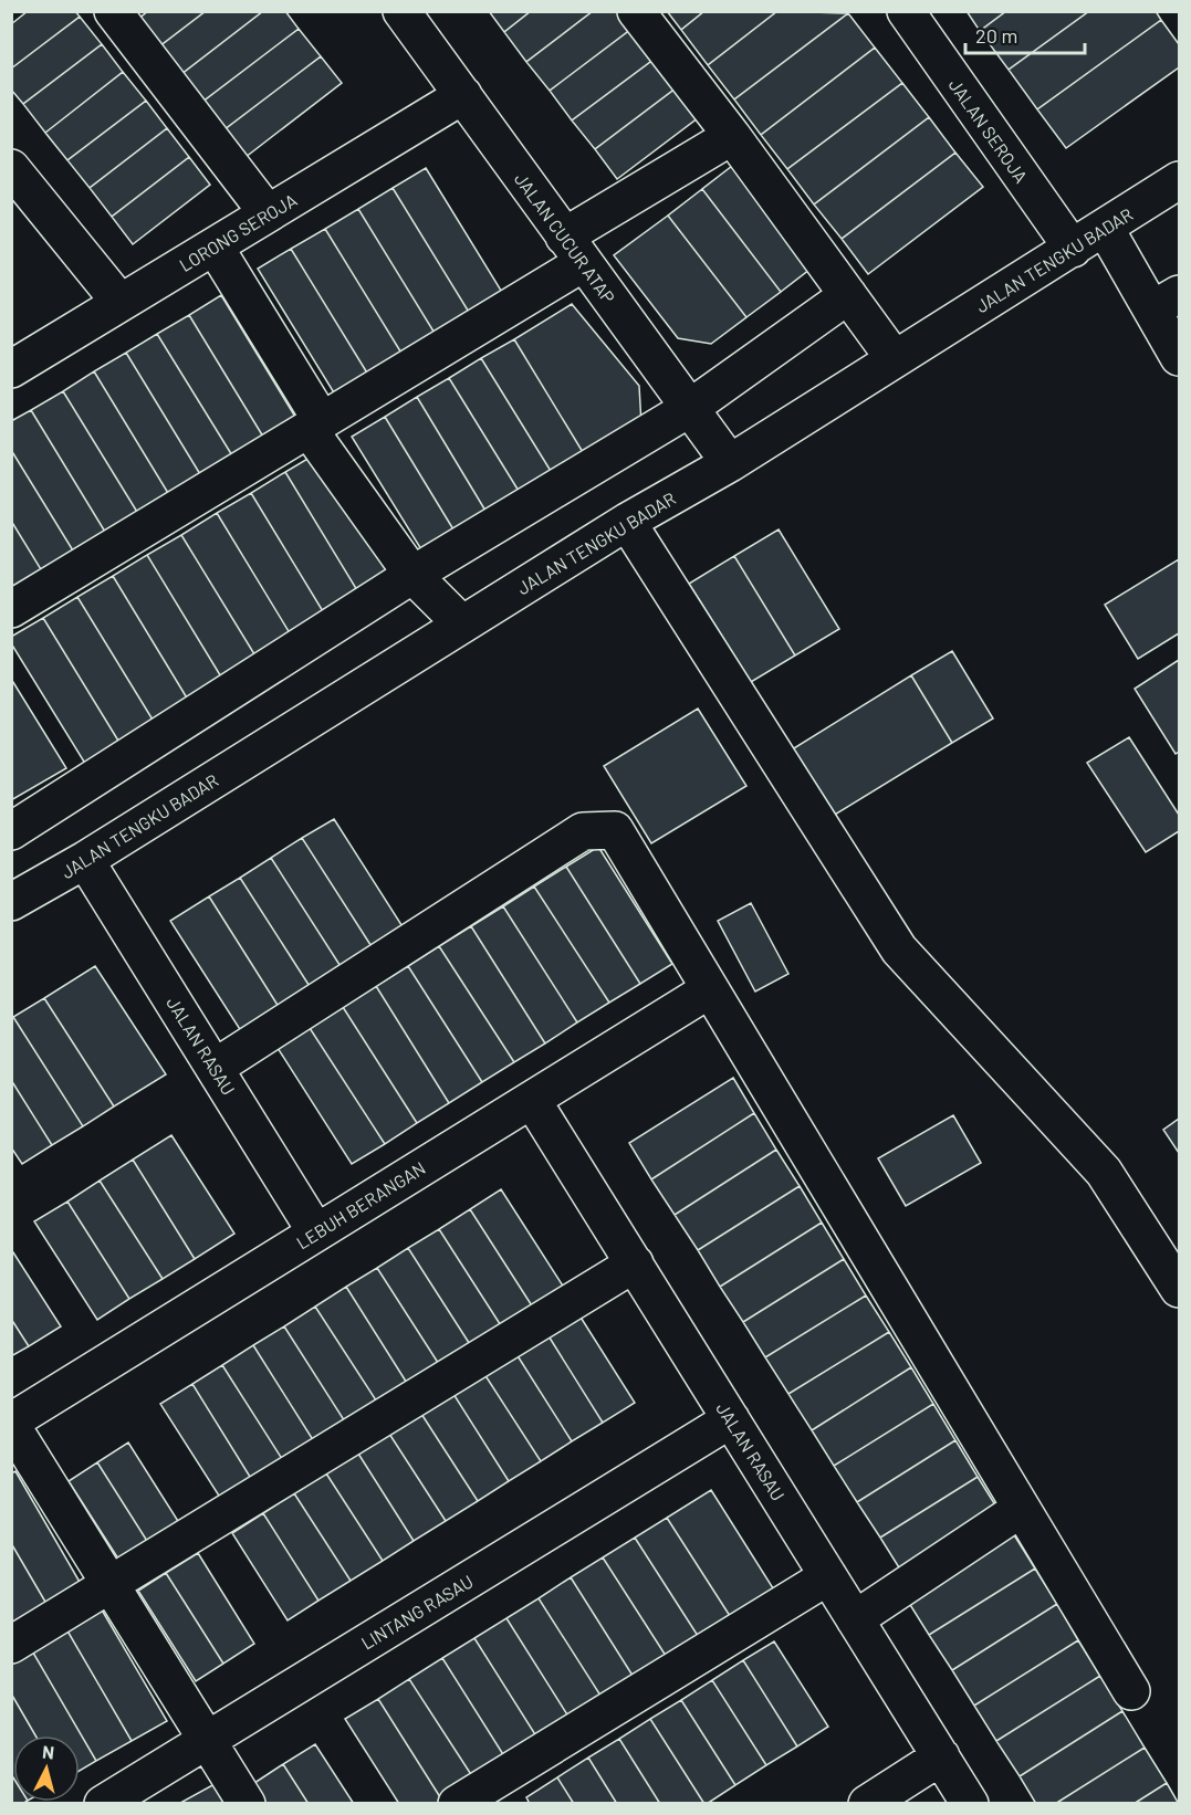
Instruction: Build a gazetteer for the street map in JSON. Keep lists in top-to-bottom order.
{
  "streets": {
    "street": [
      "JALAN SEROJA",
      "LORONG SEROJA",
      "JALAN CUCUR ATAP",
      "JALAN TENGKU BADAR",
      "JALAN RASAU",
      "LEBUH BERANGAN",
      "LINTANG RASAU"
    ]
  },
  "crossings": [
    ["JALAN SEROJA", "JALAN TENGKU BADAR"],
    ["LORONG SEROJA", "JALAN CUCUR ATAP"],
    ["JALAN CUCUR ATAP", "JALAN TENGKU BADAR"],
    ["JALAN TENGKU BADAR", "JALAN RASAU"],
    ["JALAN RASAU", "LEBUH BERANGAN"],
    ["JALAN RASAU", "LINTANG RASAU"]
  ],
  "scale_bar": "20 m",
  "north": "top"
}
